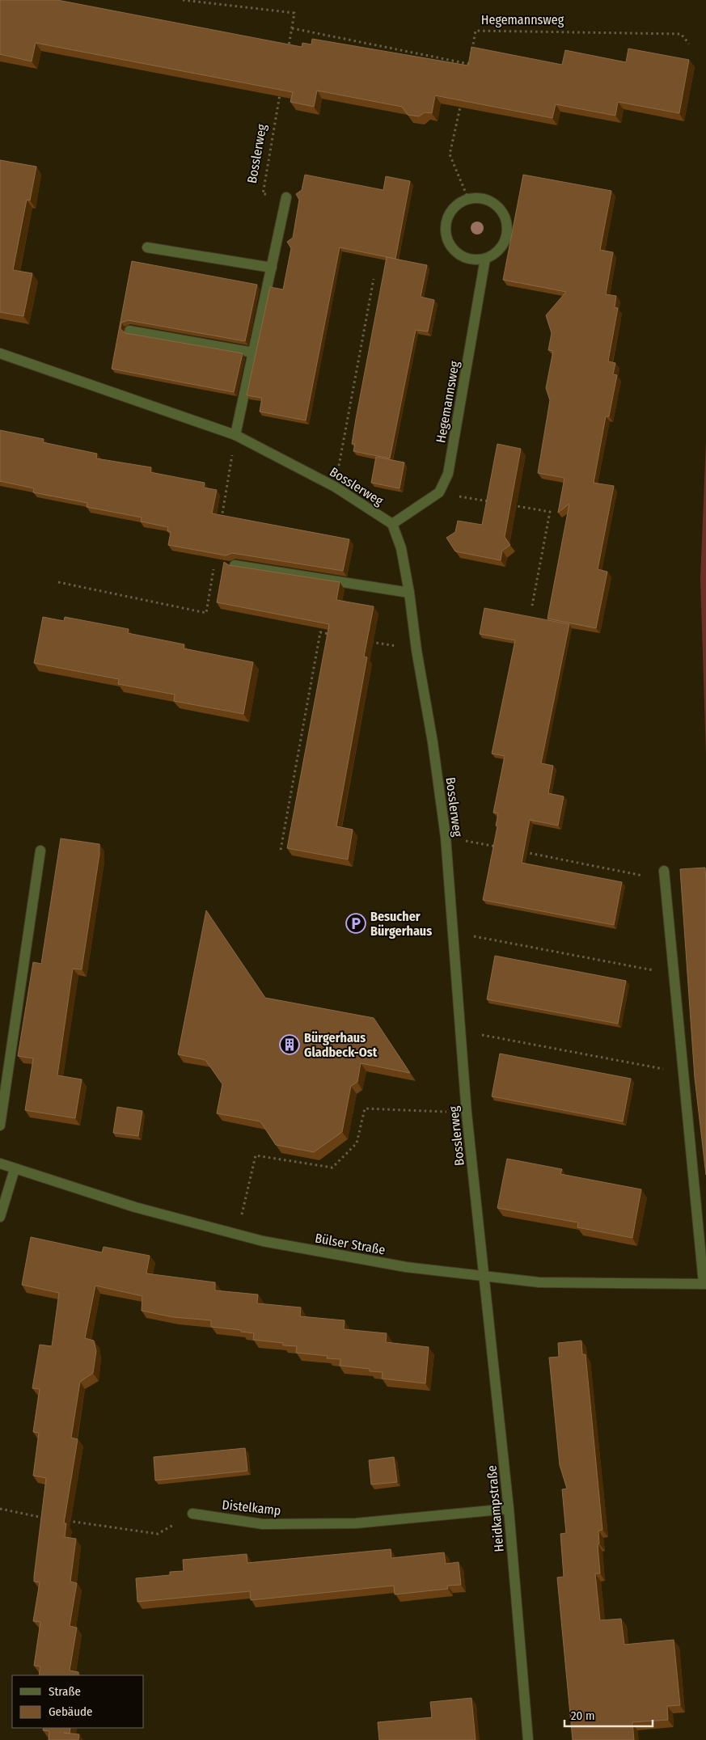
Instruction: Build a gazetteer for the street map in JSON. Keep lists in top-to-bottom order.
{
  "streets": {
    "street": [
      "Hegemannsweg",
      "Bosslerweg",
      "Bülser Straße",
      "Distelkamp",
      "Heidkampstraße"
    ]
  },
  "crossings": [
    ["Bosslerweg", "Bülser Straße"],
    ["Bosslerweg", "Heidkampstraße"],
    ["Bülser Straße", "Heidkampstraße"],
    ["Distelkamp", "Heidkampstraße"]
  ],
  "places": {
    "parking": ["Besucher Bürgerhaus"],
    "building": ["Bürgerhaus Gladbeck-Ost"]
  },
  "legend": ["Straße", "Gebäude"],
  "scale_bar": "20 m"
}
